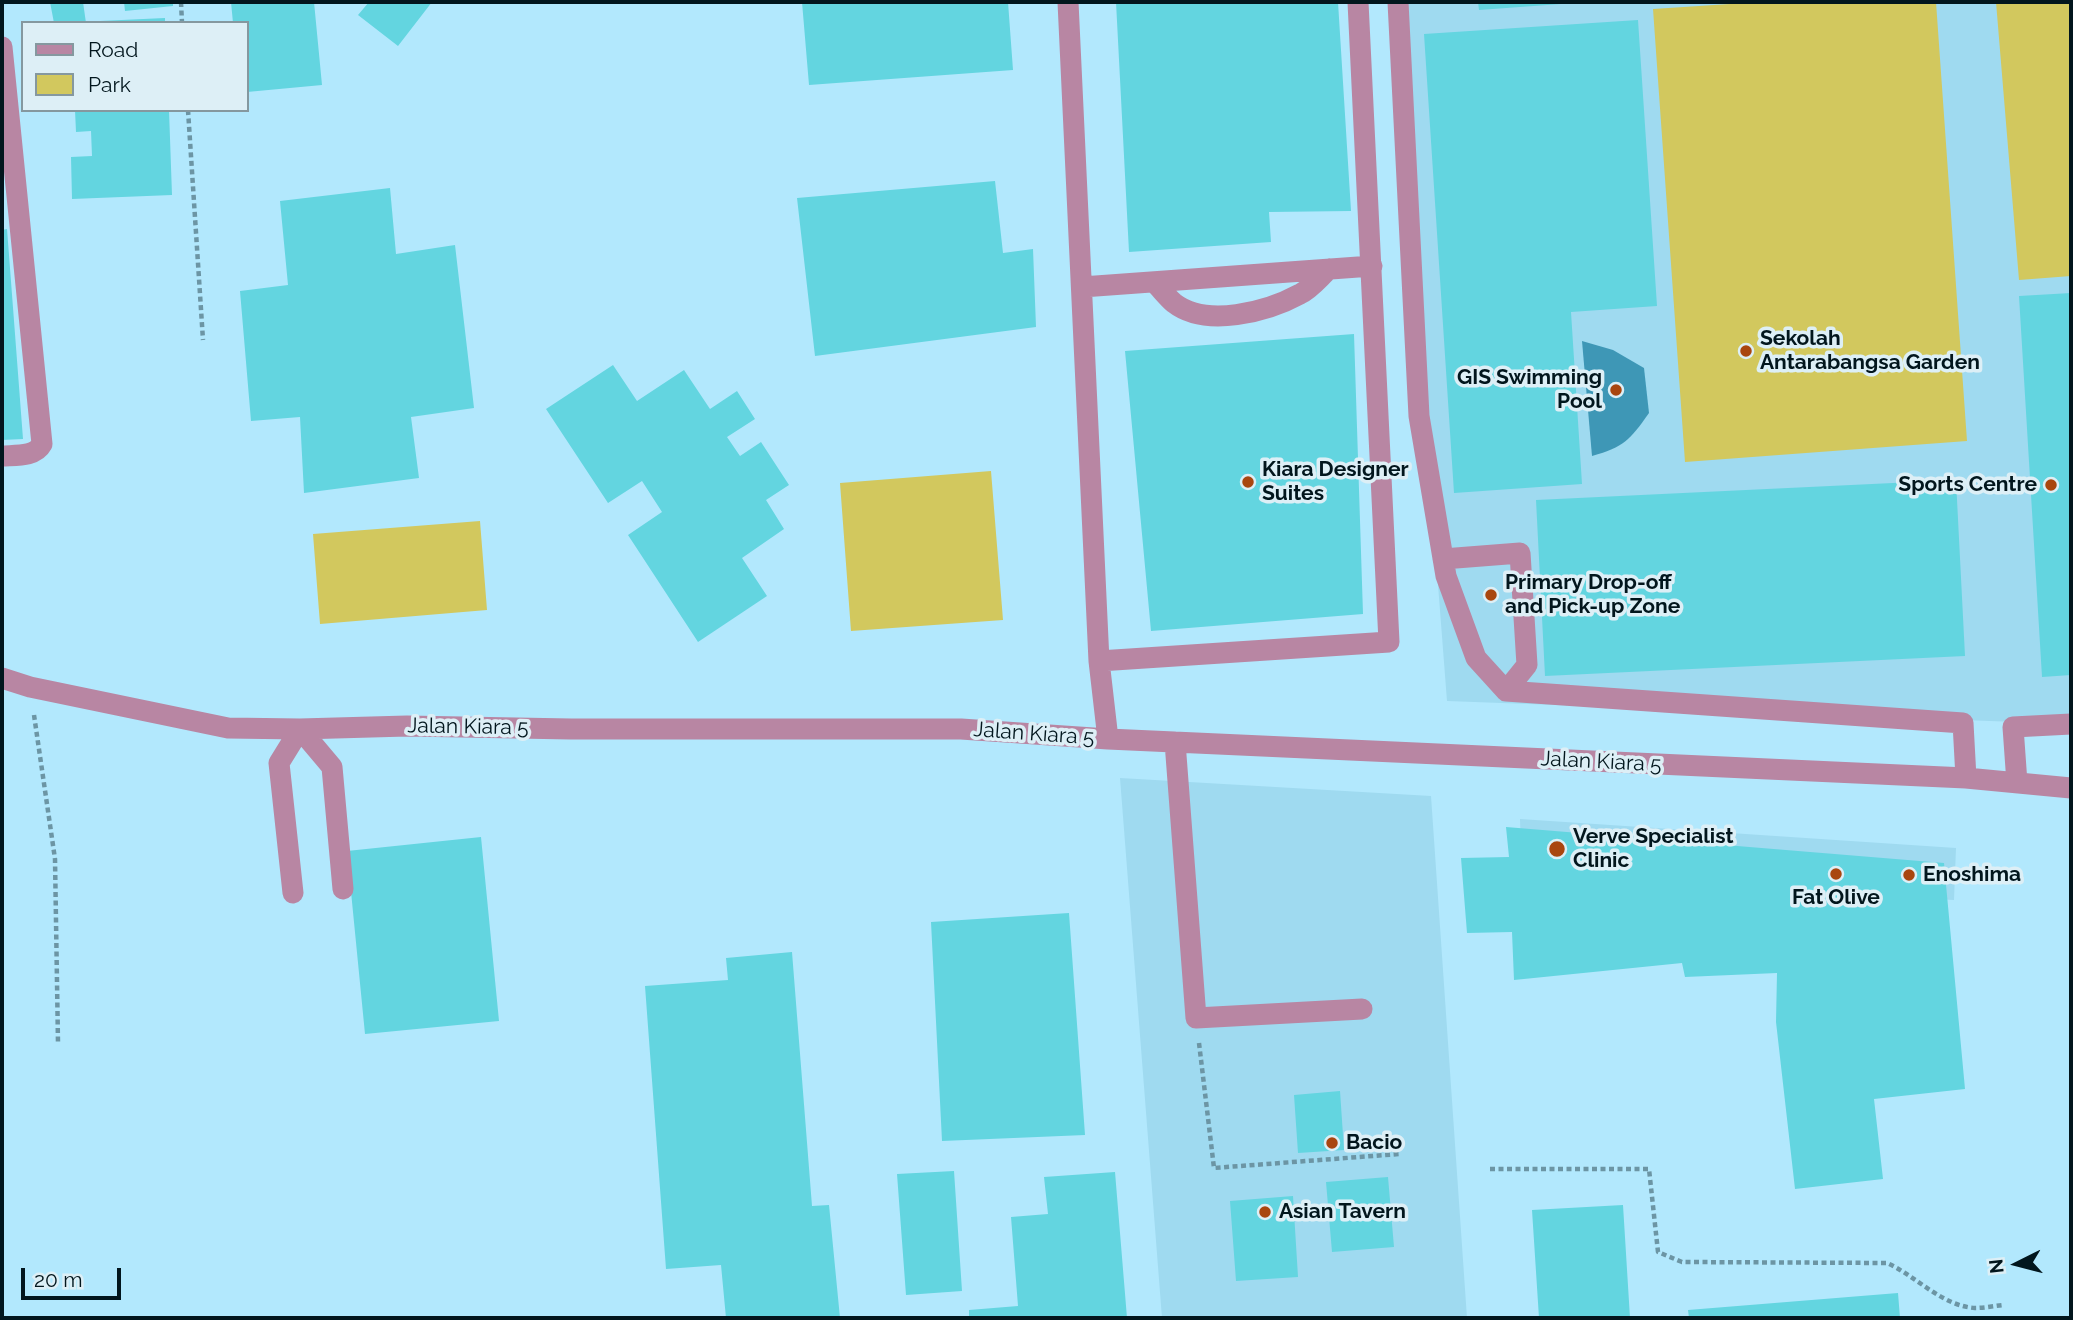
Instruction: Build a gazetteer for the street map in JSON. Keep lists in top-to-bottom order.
{
  "streets": {
    "street": ["Jalan Kiara 5"]
  },
  "places": [
    "Sekolah Antarabangsa Garden",
    "GIS Swimming Pool",
    "Kiara Designer Suites",
    "Sports Centre",
    "Primary Drop-off and Pick-up Zone",
    "Verve Specialist Clinic",
    "Fat Olive",
    "Enoshima",
    "Bacio",
    "Asian Tavern"
  ],
  "legend": ["Road", "Park"],
  "scale_bar": "20 m",
  "north": "left"
}
